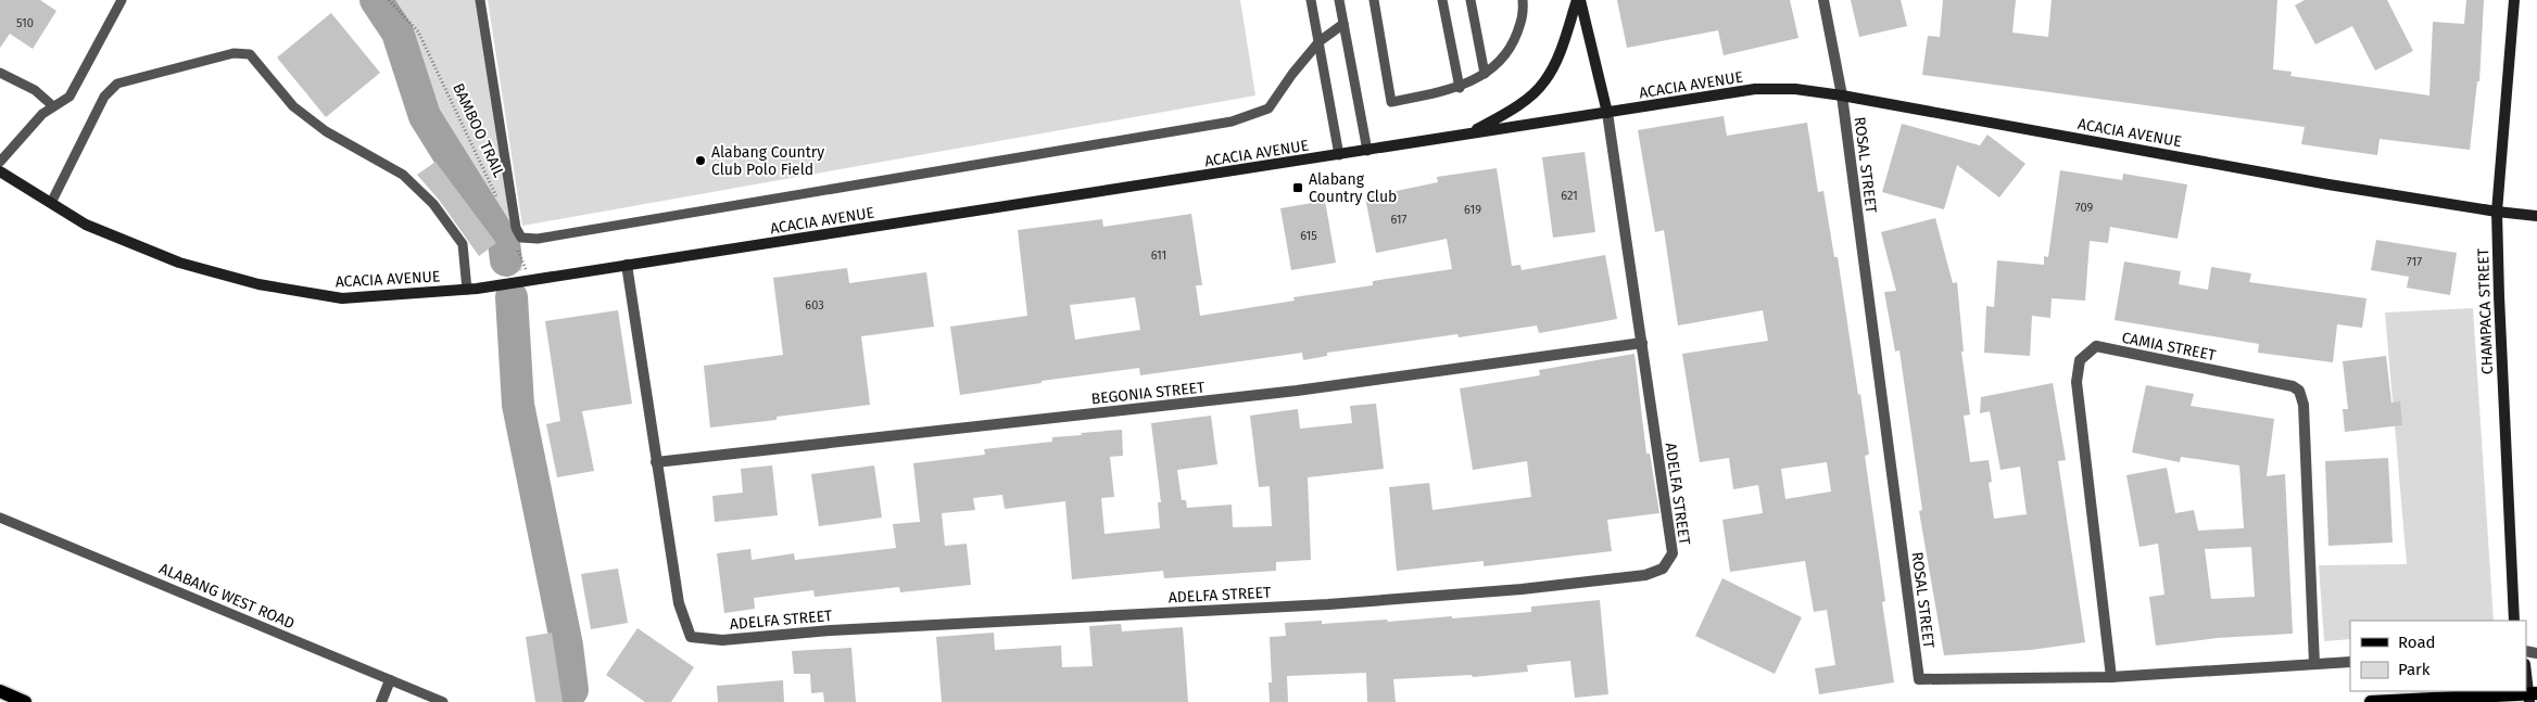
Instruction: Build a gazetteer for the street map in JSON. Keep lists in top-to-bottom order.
{
  "streets": {
    "street": [
      "ACACIA AVENUE",
      "ROSAL STREET",
      "CHAMPACA STREET",
      "CAMIA STREET",
      "BEGONIA STREET",
      "ADELFA STREET"
    ],
    "lane": ["ALABANG WEST ROAD"],
    "path": ["BAMBOO TRAIL"]
  },
  "crossings": [
    ["ACACIA AVENUE", "ROSAL STREET"],
    ["ACACIA AVENUE", "CHAMPACA STREET"],
    ["ACACIA AVENUE", "ADELFA STREET"],
    ["ROSAL STREET", "CAMIA STREET"],
    ["BEGONIA STREET", "ADELFA STREET"]
  ],
  "places": {
    "other": ["Alabang Country Club Polo Field"],
    "transit": ["Alabang Country Club"]
  },
  "house_numbers": [
    "510",
    "621",
    "709",
    "619",
    "617",
    "615",
    "611",
    "717",
    "603"
  ],
  "legend": ["Road", "Park"]
}
